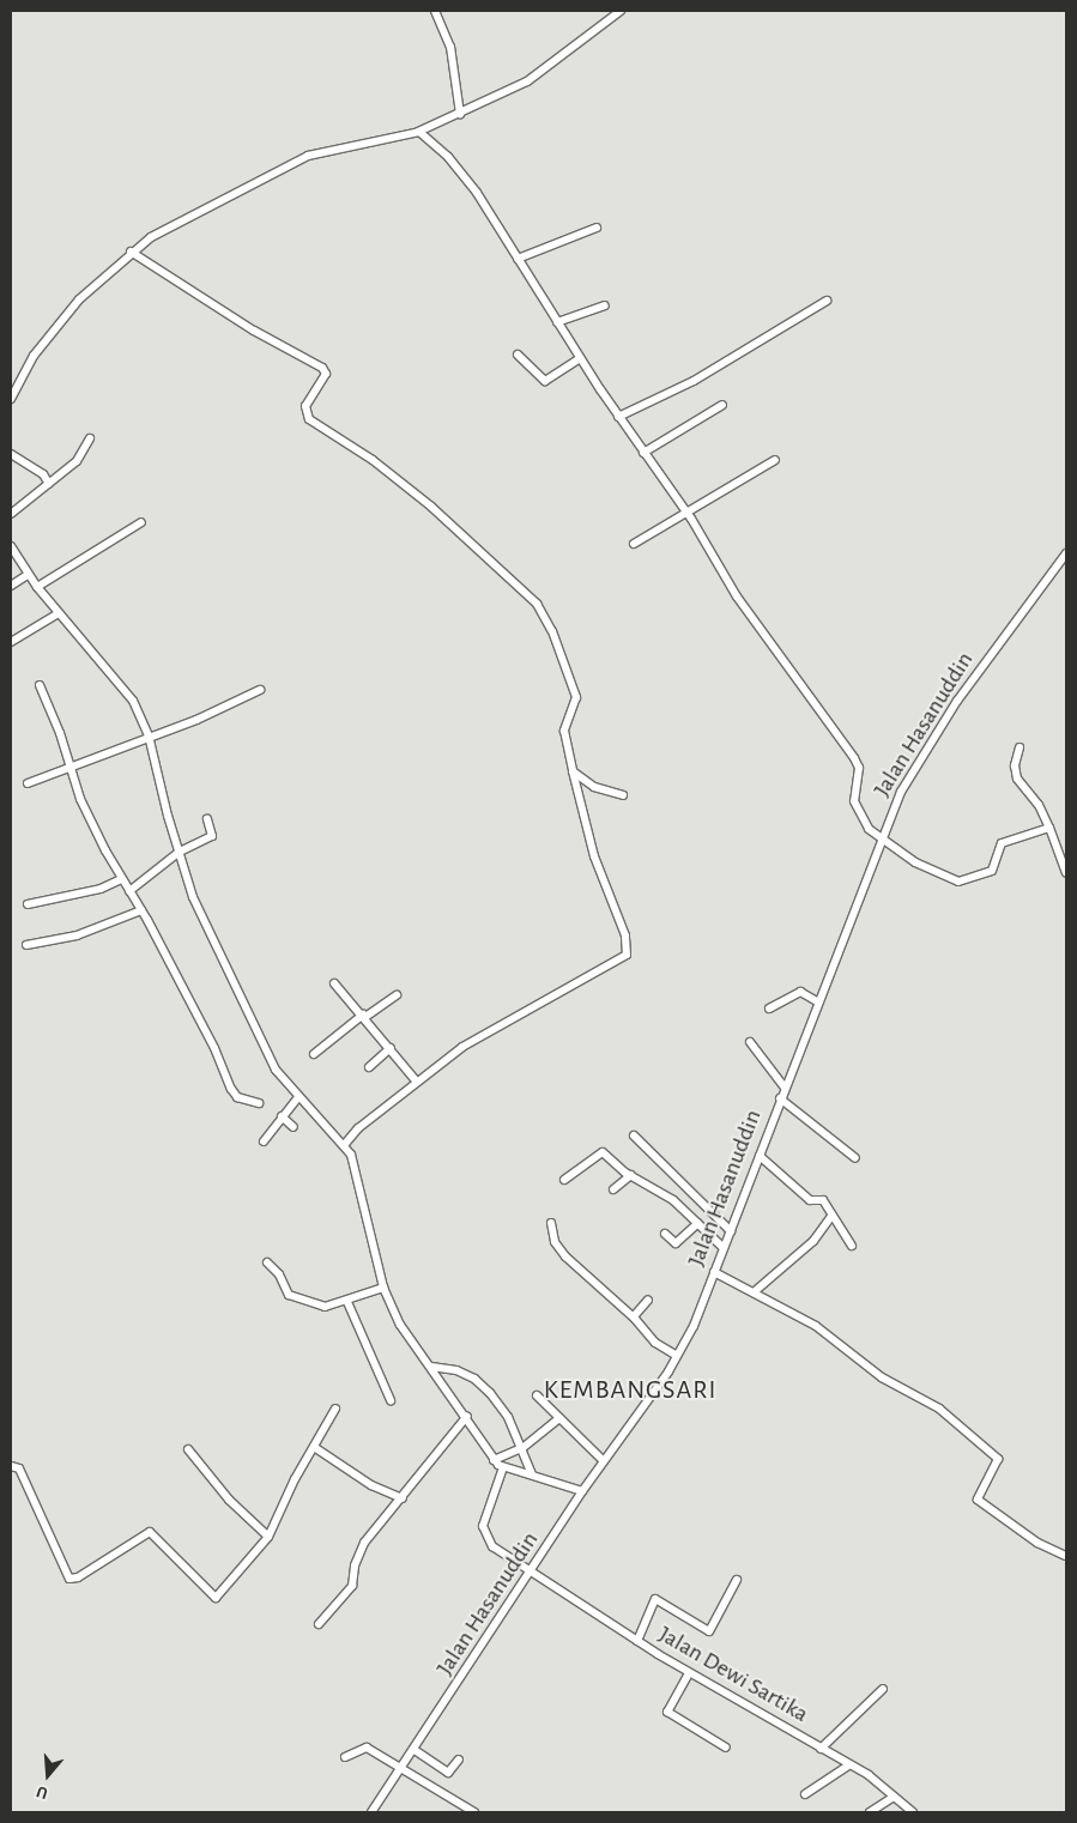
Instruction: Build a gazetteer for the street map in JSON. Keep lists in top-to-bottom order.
{
  "streets": {
    "street": ["Jalan Hasanuddin", "Jalan Dewi Sartika"]
  },
  "crossings": [
    ["Jalan Hasanuddin", "Jalan Dewi Sartika"]
  ],
  "districts": ["KEMBANGSARI"],
  "north": "bottom"
}
